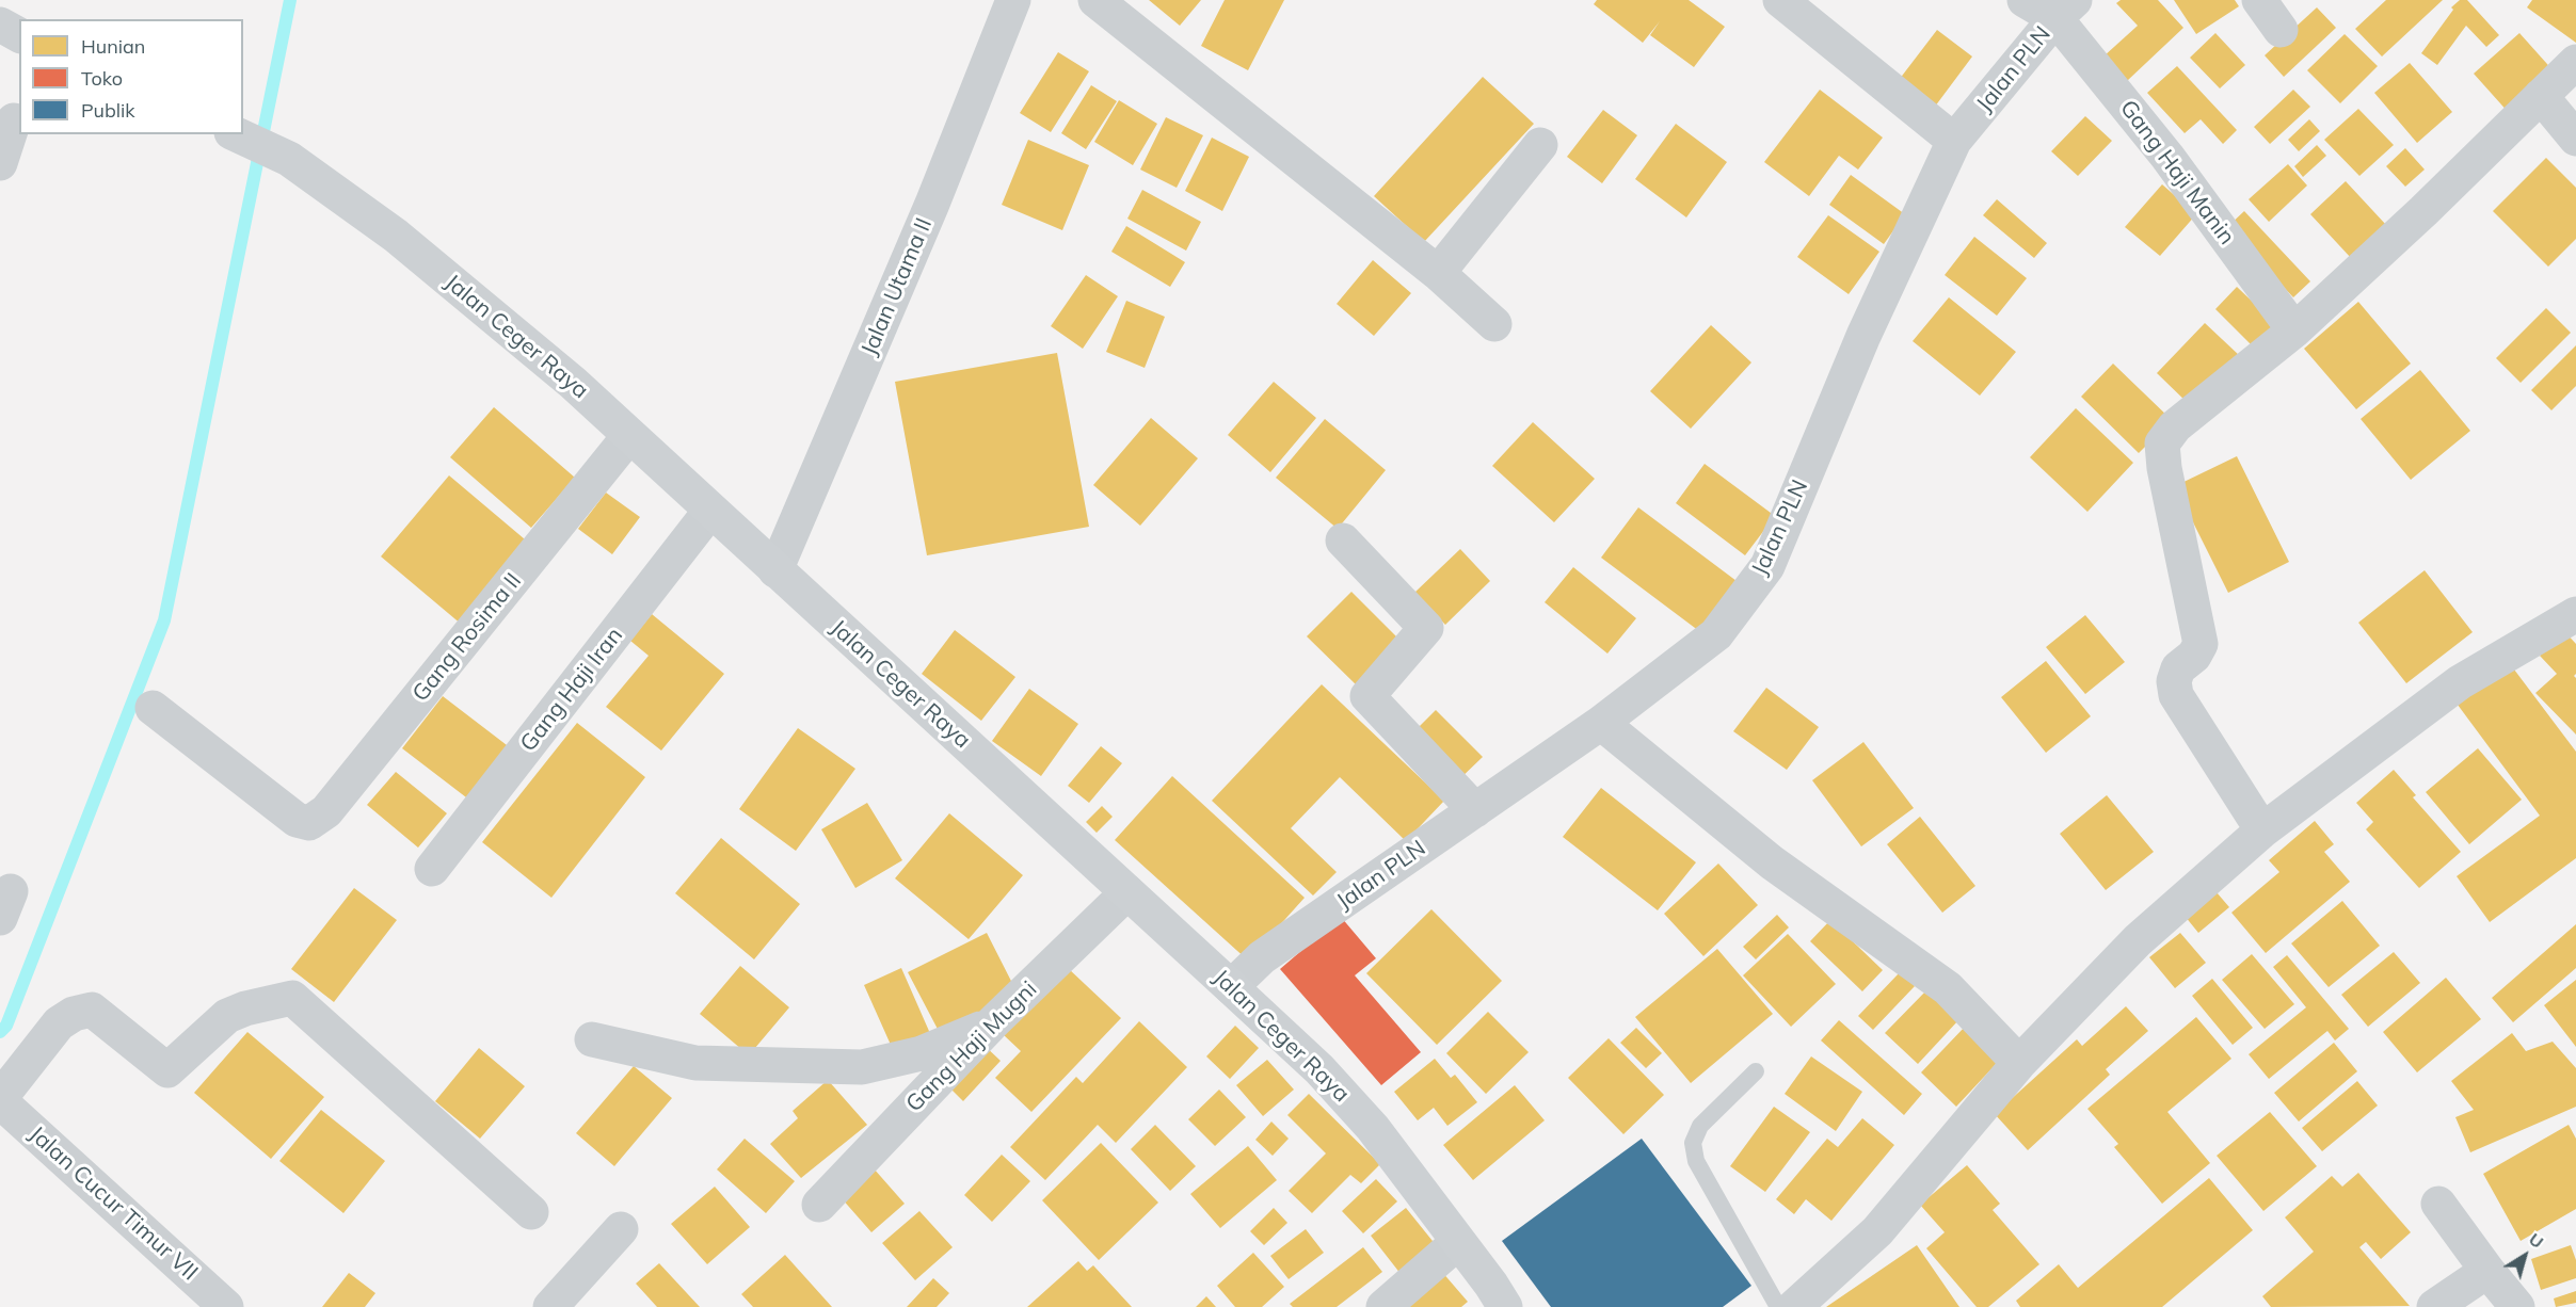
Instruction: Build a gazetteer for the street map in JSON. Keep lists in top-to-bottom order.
{
  "streets": {
    "main road": ["Jalan Ceger Raya"],
    "street": [
      "Jalan PLN",
      "Gang Haji Manin",
      "Jalan Utama II",
      "Gang Rosima II",
      "Gang Haji Iran",
      "Gang Haji Mugni",
      "Jalan Cucur Timur VII"
    ]
  },
  "crossings": [
    ["Jalan PLN", "Gang Haji Manin"],
    ["Jalan PLN", "Jalan Ceger Raya"],
    ["Jalan Utama II", "Jalan Ceger Raya"],
    ["Jalan Ceger Raya", "Gang Rosima II"],
    ["Jalan Ceger Raya", "Gang Haji Iran"],
    ["Jalan Ceger Raya", "Gang Haji Mugni"]
  ],
  "legend": ["Hunian", "Toko", "Publik"],
  "north": "top right"
}
